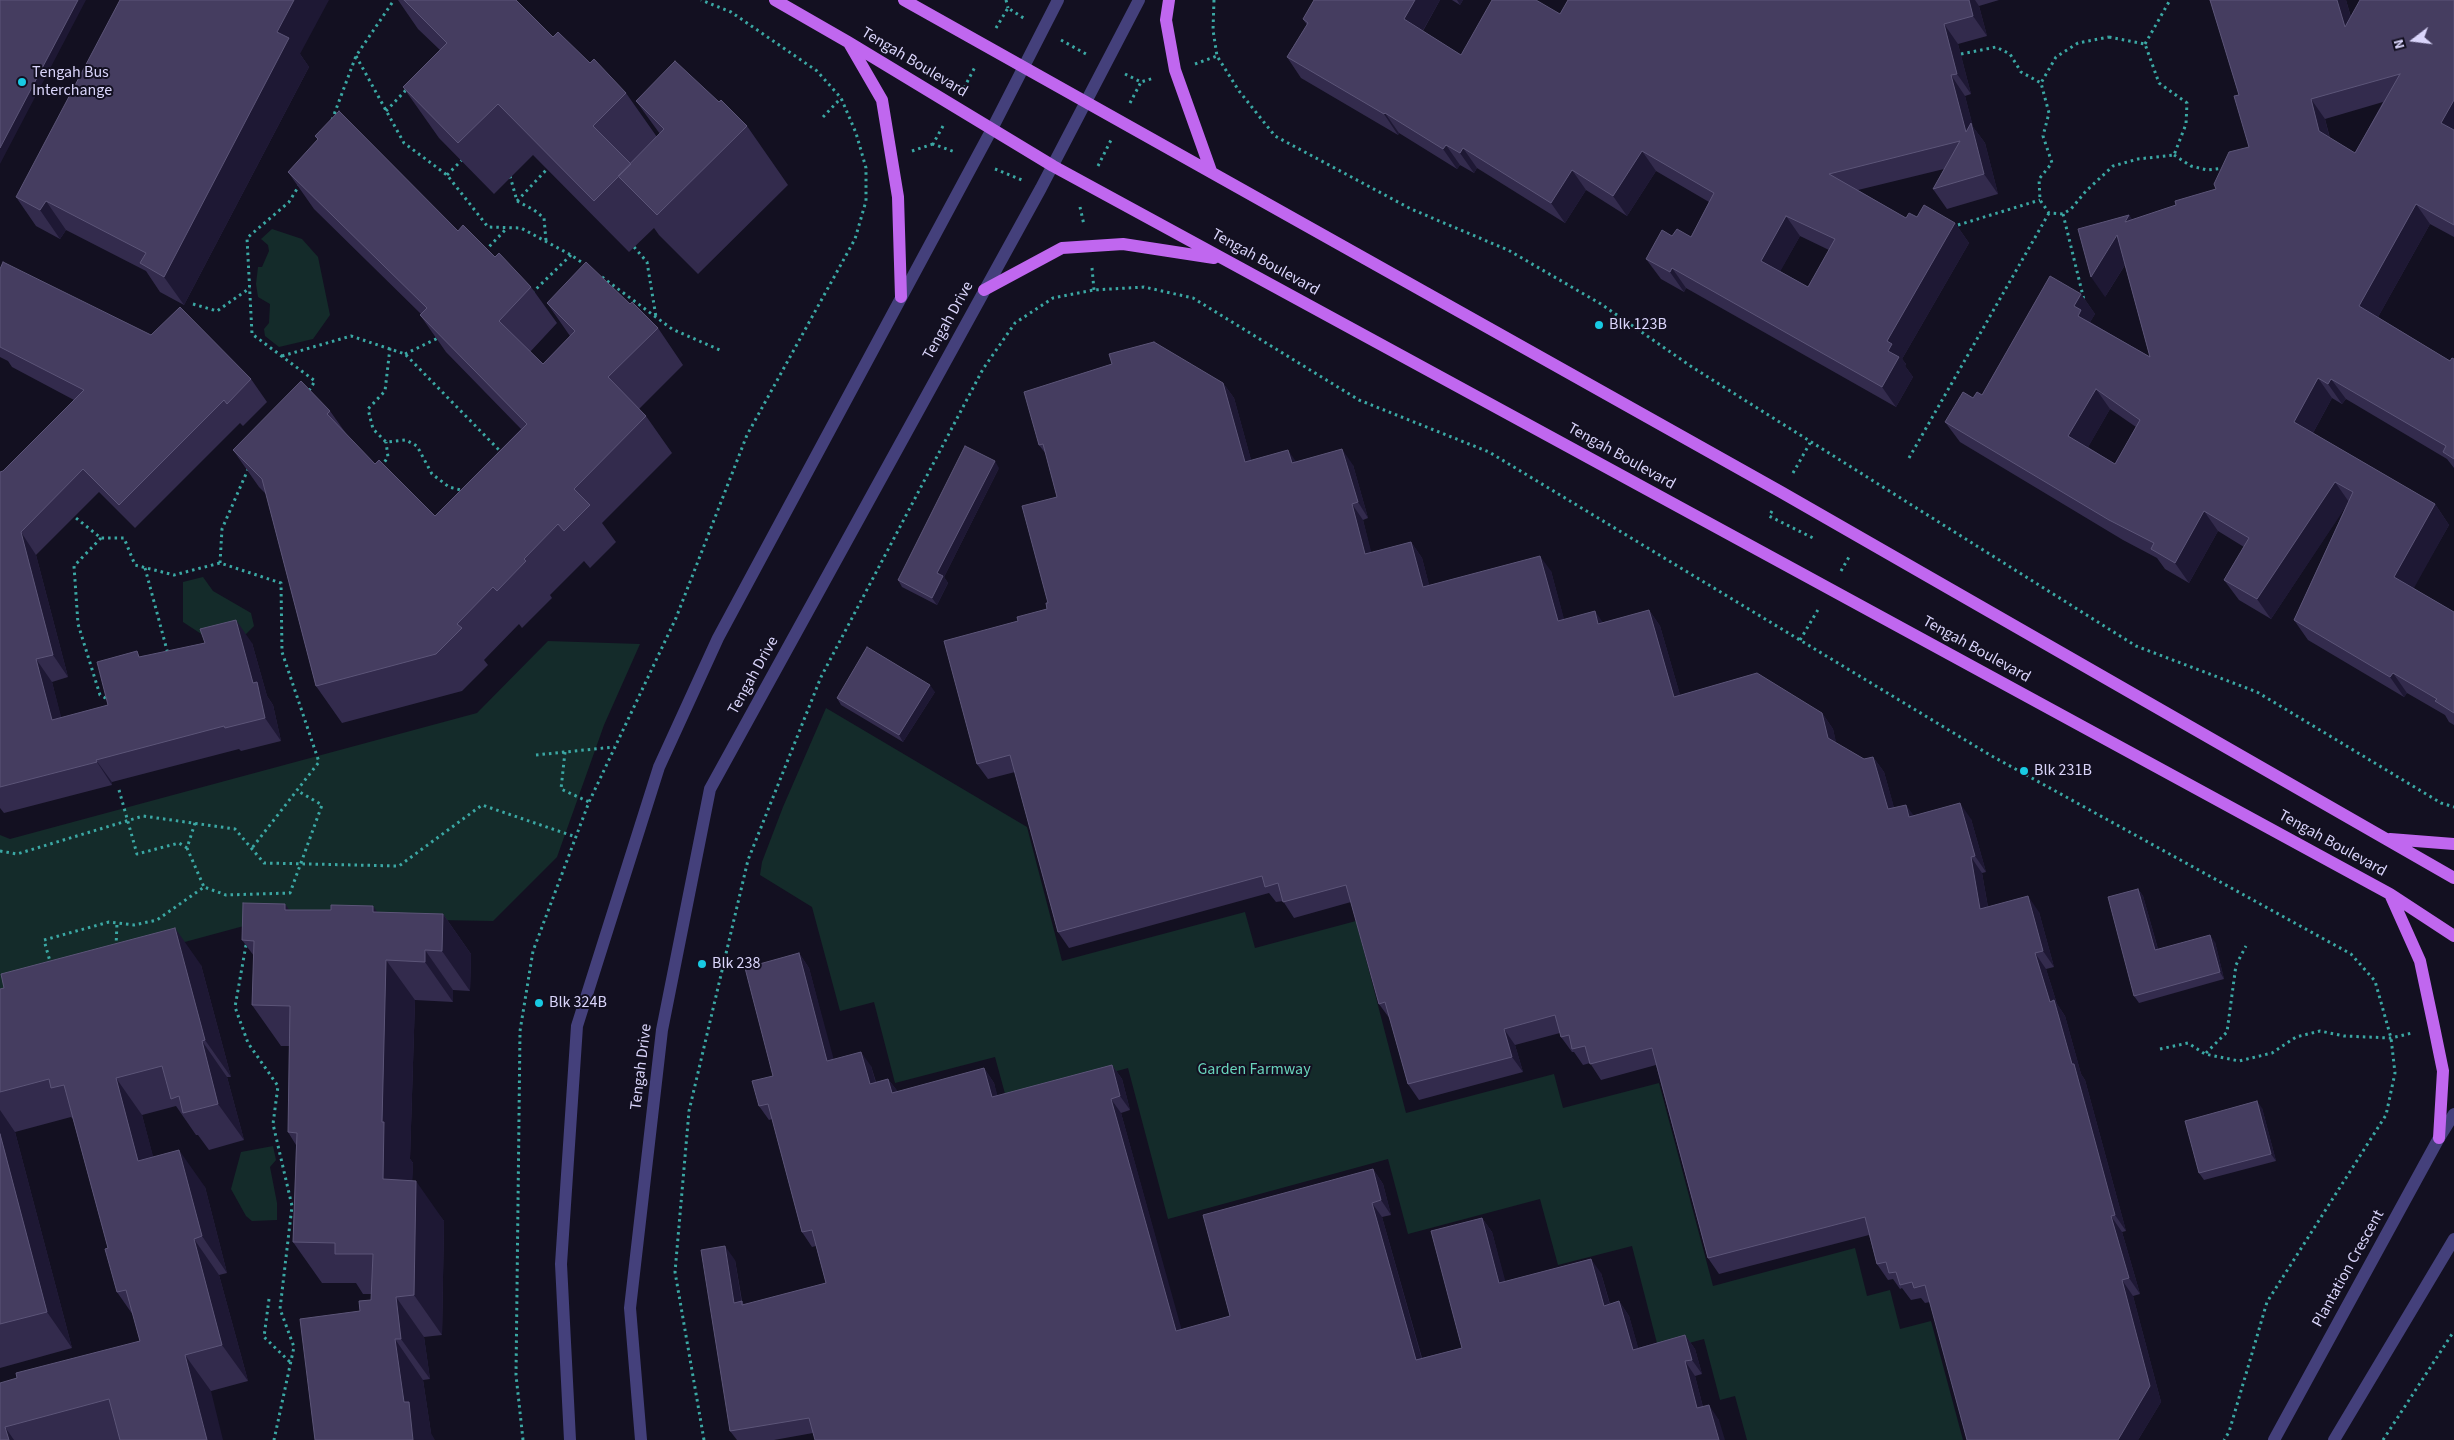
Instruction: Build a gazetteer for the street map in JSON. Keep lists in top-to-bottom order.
{
  "streets": {
    "main road": ["Tengah Boulevard"],
    "street": ["Tengah Drive", "Plantation Crescent"]
  },
  "crossings": [
    ["Tengah Boulevard", "Tengah Drive"]
  ],
  "parks": ["Garden Farmway"],
  "places": [
    "Tengah Bus Interchange",
    "Blk 123B",
    "Blk 231B",
    "Blk 238",
    "Blk 324B"
  ],
  "north": "left"
}
